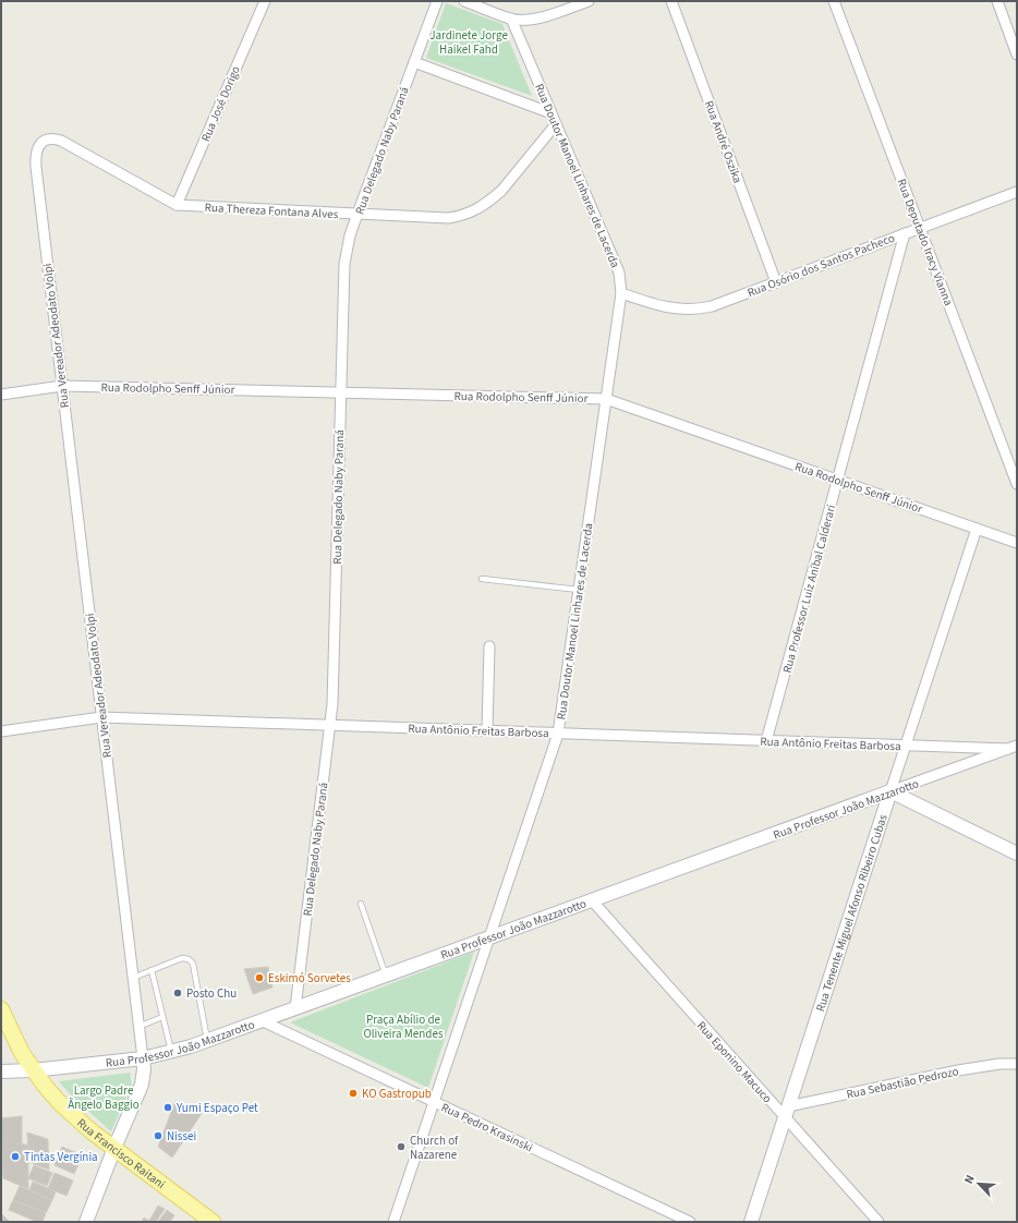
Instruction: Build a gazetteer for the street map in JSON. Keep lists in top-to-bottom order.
{
  "streets": {
    "main road": ["Rua Francisco Raitani"],
    "street": [
      "Rua José Dorigo",
      "Rua André Oszika",
      "Rua Delegado Naby Paraná",
      "Rua Doutor Manoel Linhares de Lacerda",
      "Rua Thereza Fontana Alves",
      "Rua Deputado Iracy Vianna",
      "Rua Osório dos Santos Pacheco",
      "Rua Vereador Adeodato Volpi",
      "Rua Rodolpho Senff Júnior",
      "Rua Professor Luiz Aníbal Calderari",
      "Rua Antônio Freitas Barbosa",
      "Rua Professor João Mazzarotto",
      "Rua Tenente Miguel Afonso Ribeiro Cubas",
      "Rua Eponino Macuco",
      "Rua Sebastião Pedrozo",
      "Rua Pedro Krasinski"
    ]
  },
  "crossings": [
    ["Rua José Dorigo", "Rua Thereza Fontana Alves"],
    ["Rua André Oszika", "Rua Osório dos Santos Pacheco"],
    ["Rua Delegado Naby Paraná", "Rua Thereza Fontana Alves"],
    ["Rua Delegado Naby Paraná", "Rua Rodolpho Senff Júnior"],
    ["Rua Delegado Naby Paraná", "Rua Antônio Freitas Barbosa"],
    ["Rua Delegado Naby Paraná", "Rua Professor João Mazzarotto"],
    ["Rua Doutor Manoel Linhares de Lacerda", "Rua Thereza Fontana Alves"],
    ["Rua Doutor Manoel Linhares de Lacerda", "Rua Osório dos Santos Pacheco"],
    ["Rua Doutor Manoel Linhares de Lacerda", "Rua Rodolpho Senff Júnior"],
    ["Rua Doutor Manoel Linhares de Lacerda", "Rua Antônio Freitas Barbosa"],
    ["Rua Doutor Manoel Linhares de Lacerda", "Rua Professor João Mazzarotto"],
    ["Rua Doutor Manoel Linhares de Lacerda", "Rua Pedro Krasinski"],
    ["Rua Thereza Fontana Alves", "Rua Vereador Adeodato Volpi"],
    ["Rua Deputado Iracy Vianna", "Rua Osório dos Santos Pacheco"],
    ["Rua Osório dos Santos Pacheco", "Rua Professor Luiz Aníbal Calderari"],
    ["Rua Vereador Adeodato Volpi", "Rua Rodolpho Senff Júnior"],
    ["Rua Vereador Adeodato Volpi", "Rua Antônio Freitas Barbosa"],
    ["Rua Vereador Adeodato Volpi", "Rua Professor João Mazzarotto"],
    ["Rua Vereador Adeodato Volpi", "Rua Francisco Raitani"],
    ["Rua Rodolpho Senff Júnior", "Rua Professor Luiz Aníbal Calderari"],
    ["Rua Rodolpho Senff Júnior", "Rua Tenente Miguel Afonso Ribeiro Cubas"],
    ["Rua Professor Luiz Aníbal Calderari", "Rua Antônio Freitas Barbosa"],
    ["Rua Antônio Freitas Barbosa", "Rua Professor João Mazzarotto"],
    ["Rua Antônio Freitas Barbosa", "Rua Tenente Miguel Afonso Ribeiro Cubas"],
    ["Rua Professor João Mazzarotto", "Rua Tenente Miguel Afonso Ribeiro Cubas"],
    ["Rua Professor João Mazzarotto", "Rua Eponino Macuco"],
    ["Rua Professor João Mazzarotto", "Rua Pedro Krasinski"],
    ["Rua Professor João Mazzarotto", "Rua Francisco Raitani"],
    ["Rua Tenente Miguel Afonso Ribeiro Cubas", "Rua Eponino Macuco"],
    ["Rua Tenente Miguel Afonso Ribeiro Cubas", "Rua Sebastião Pedrozo"],
    ["Rua Eponino Macuco", "Rua Sebastião Pedrozo"]
  ],
  "parks": ["Jardinete Jorge Haikel Fahd", "Praça Abílio de Oliveira Mendes", "Largo Padre Ângelo Baggio"],
  "places": [
    "Eskimó Sorvetes",
    "Posto Chu",
    "KO Gastropub",
    "Yumi Espaço Pet",
    "Nissei",
    "Church of Nazarene",
    "Tintas Vergínia"
  ],
  "north": "top left"
}
